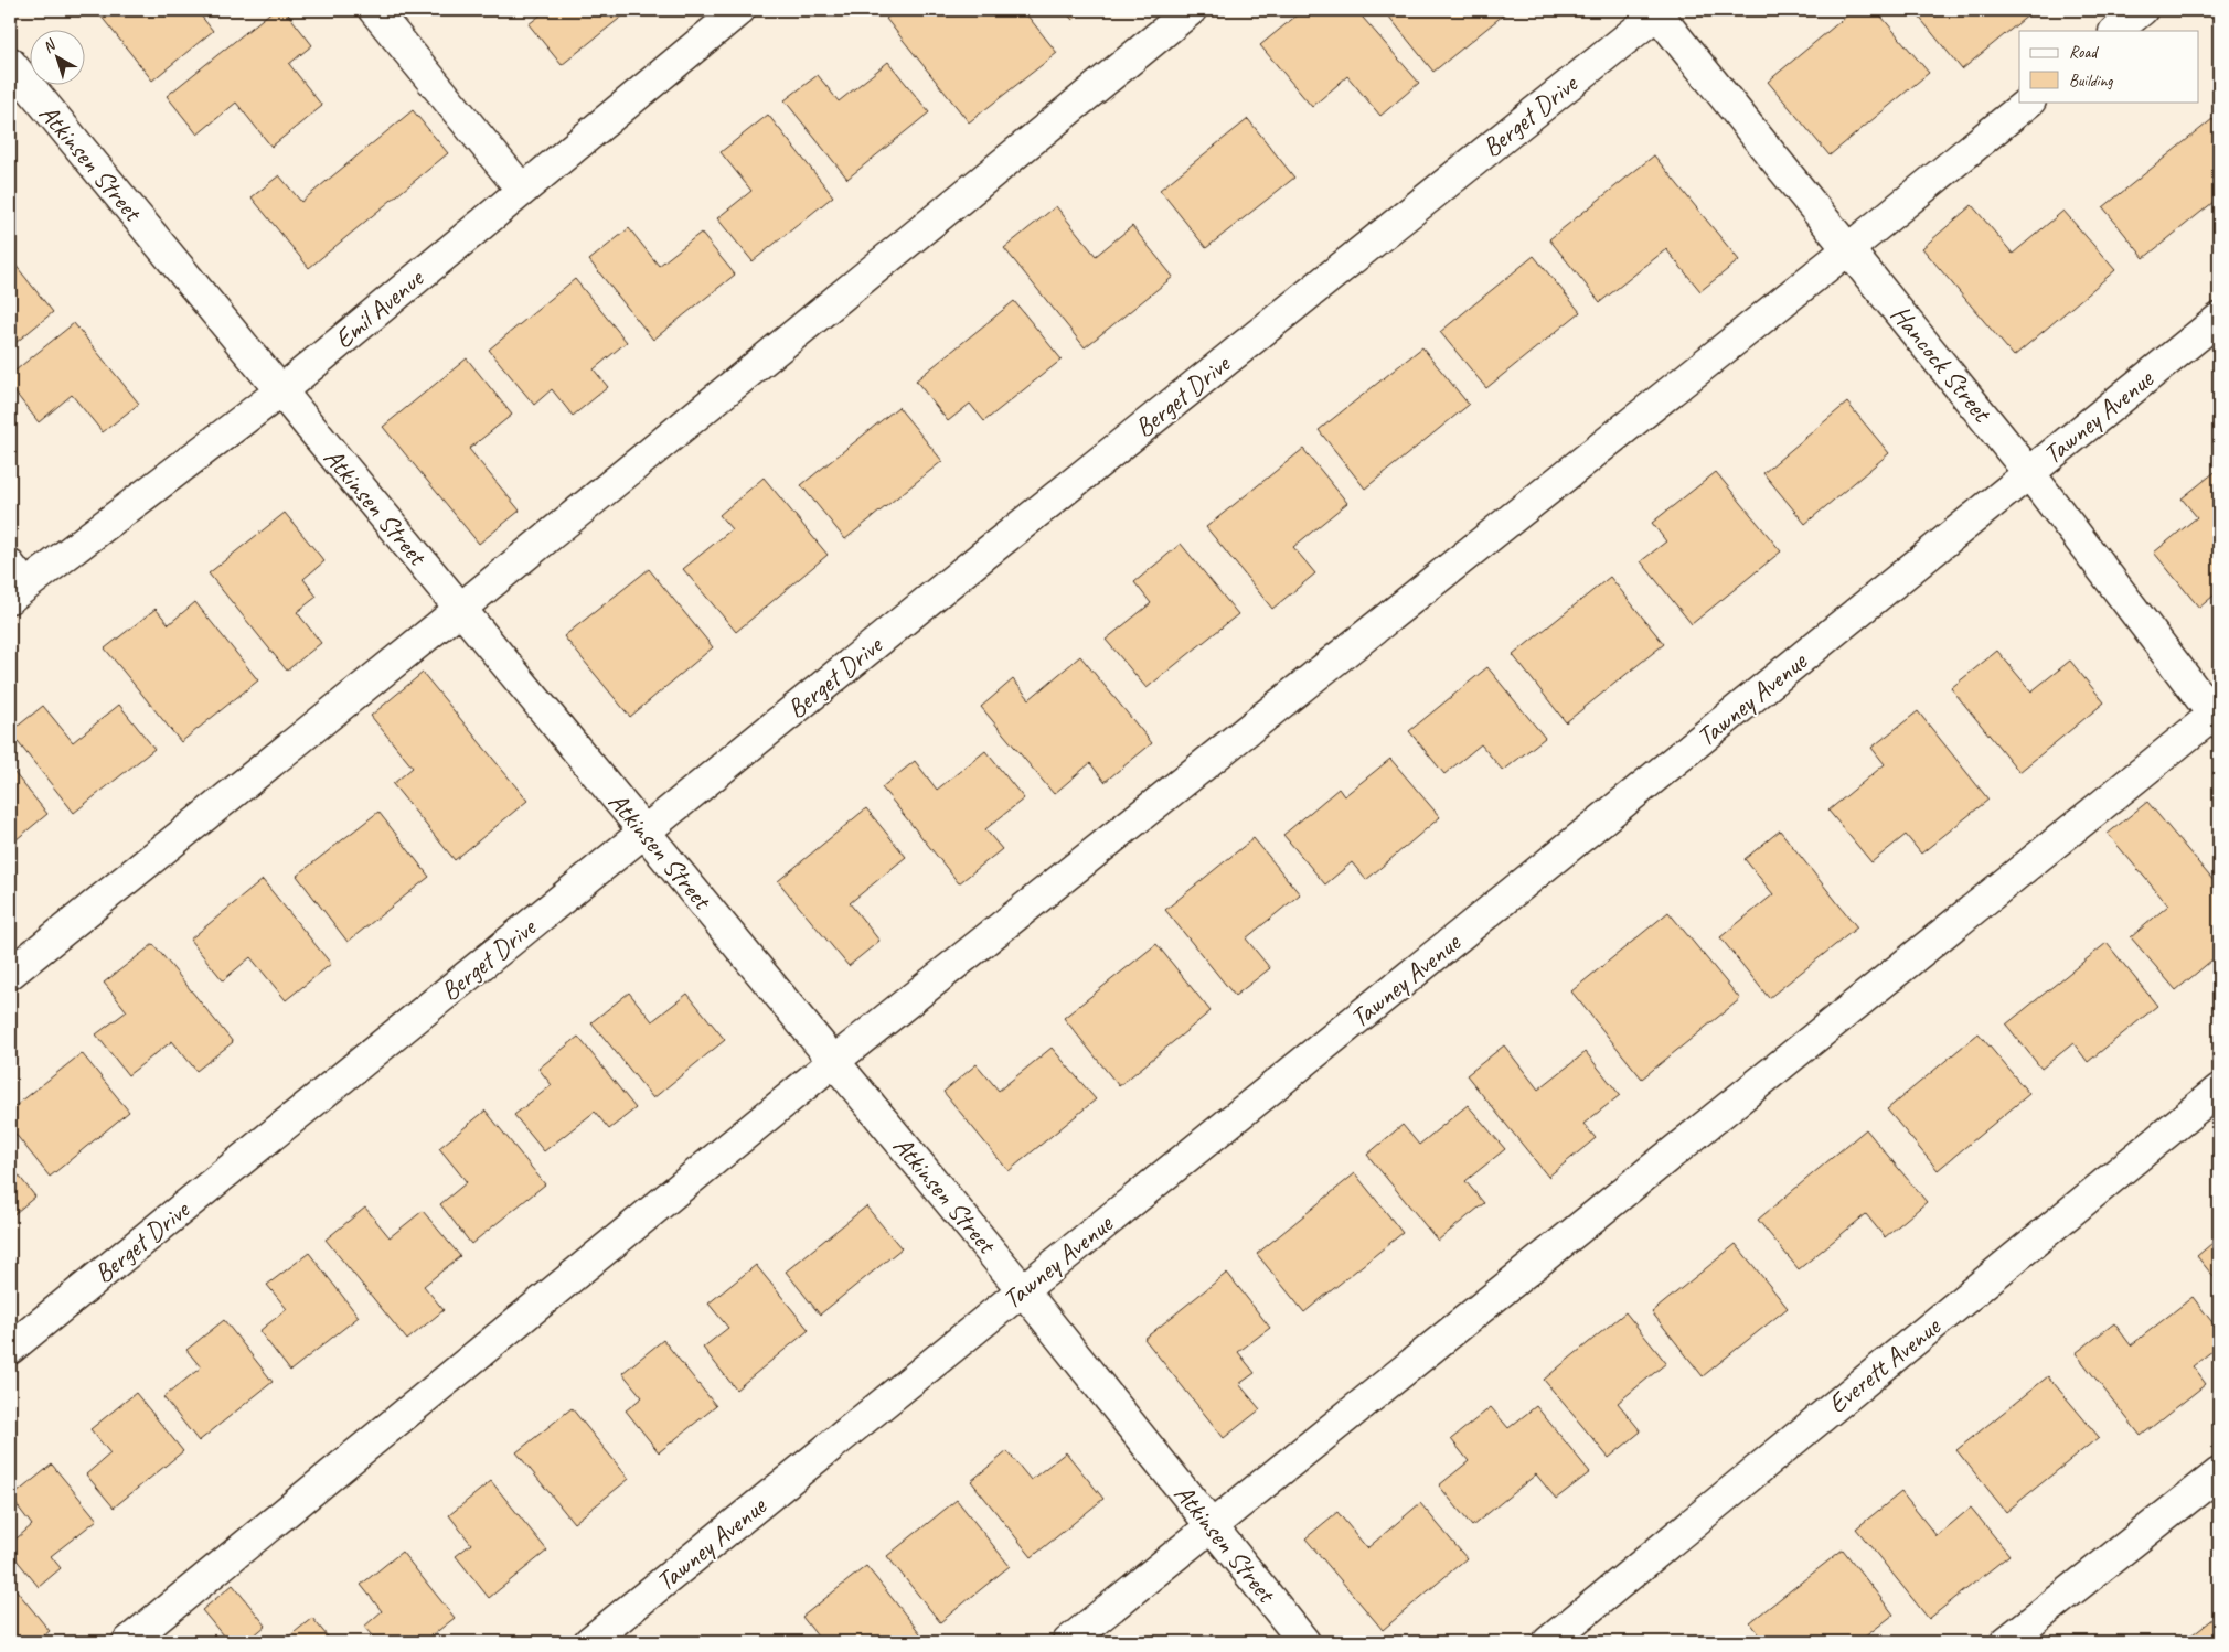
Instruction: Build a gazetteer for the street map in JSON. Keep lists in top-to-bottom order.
{
  "streets": {
    "street": [
      "Berget Drive",
      "Atkinsen Street",
      "Emil Avenue",
      "Hancock Street",
      "Tawney Avenue",
      "Everett Avenue"
    ]
  },
  "crossings": [
    ["Berget Drive", "Atkinsen Street"],
    ["Berget Drive", "Hancock Street"],
    ["Atkinsen Street", "Emil Avenue"],
    ["Atkinsen Street", "Tawney Avenue"],
    ["Hancock Street", "Tawney Avenue"]
  ],
  "legend": ["Road", "Building"],
  "north": "top left"
}
